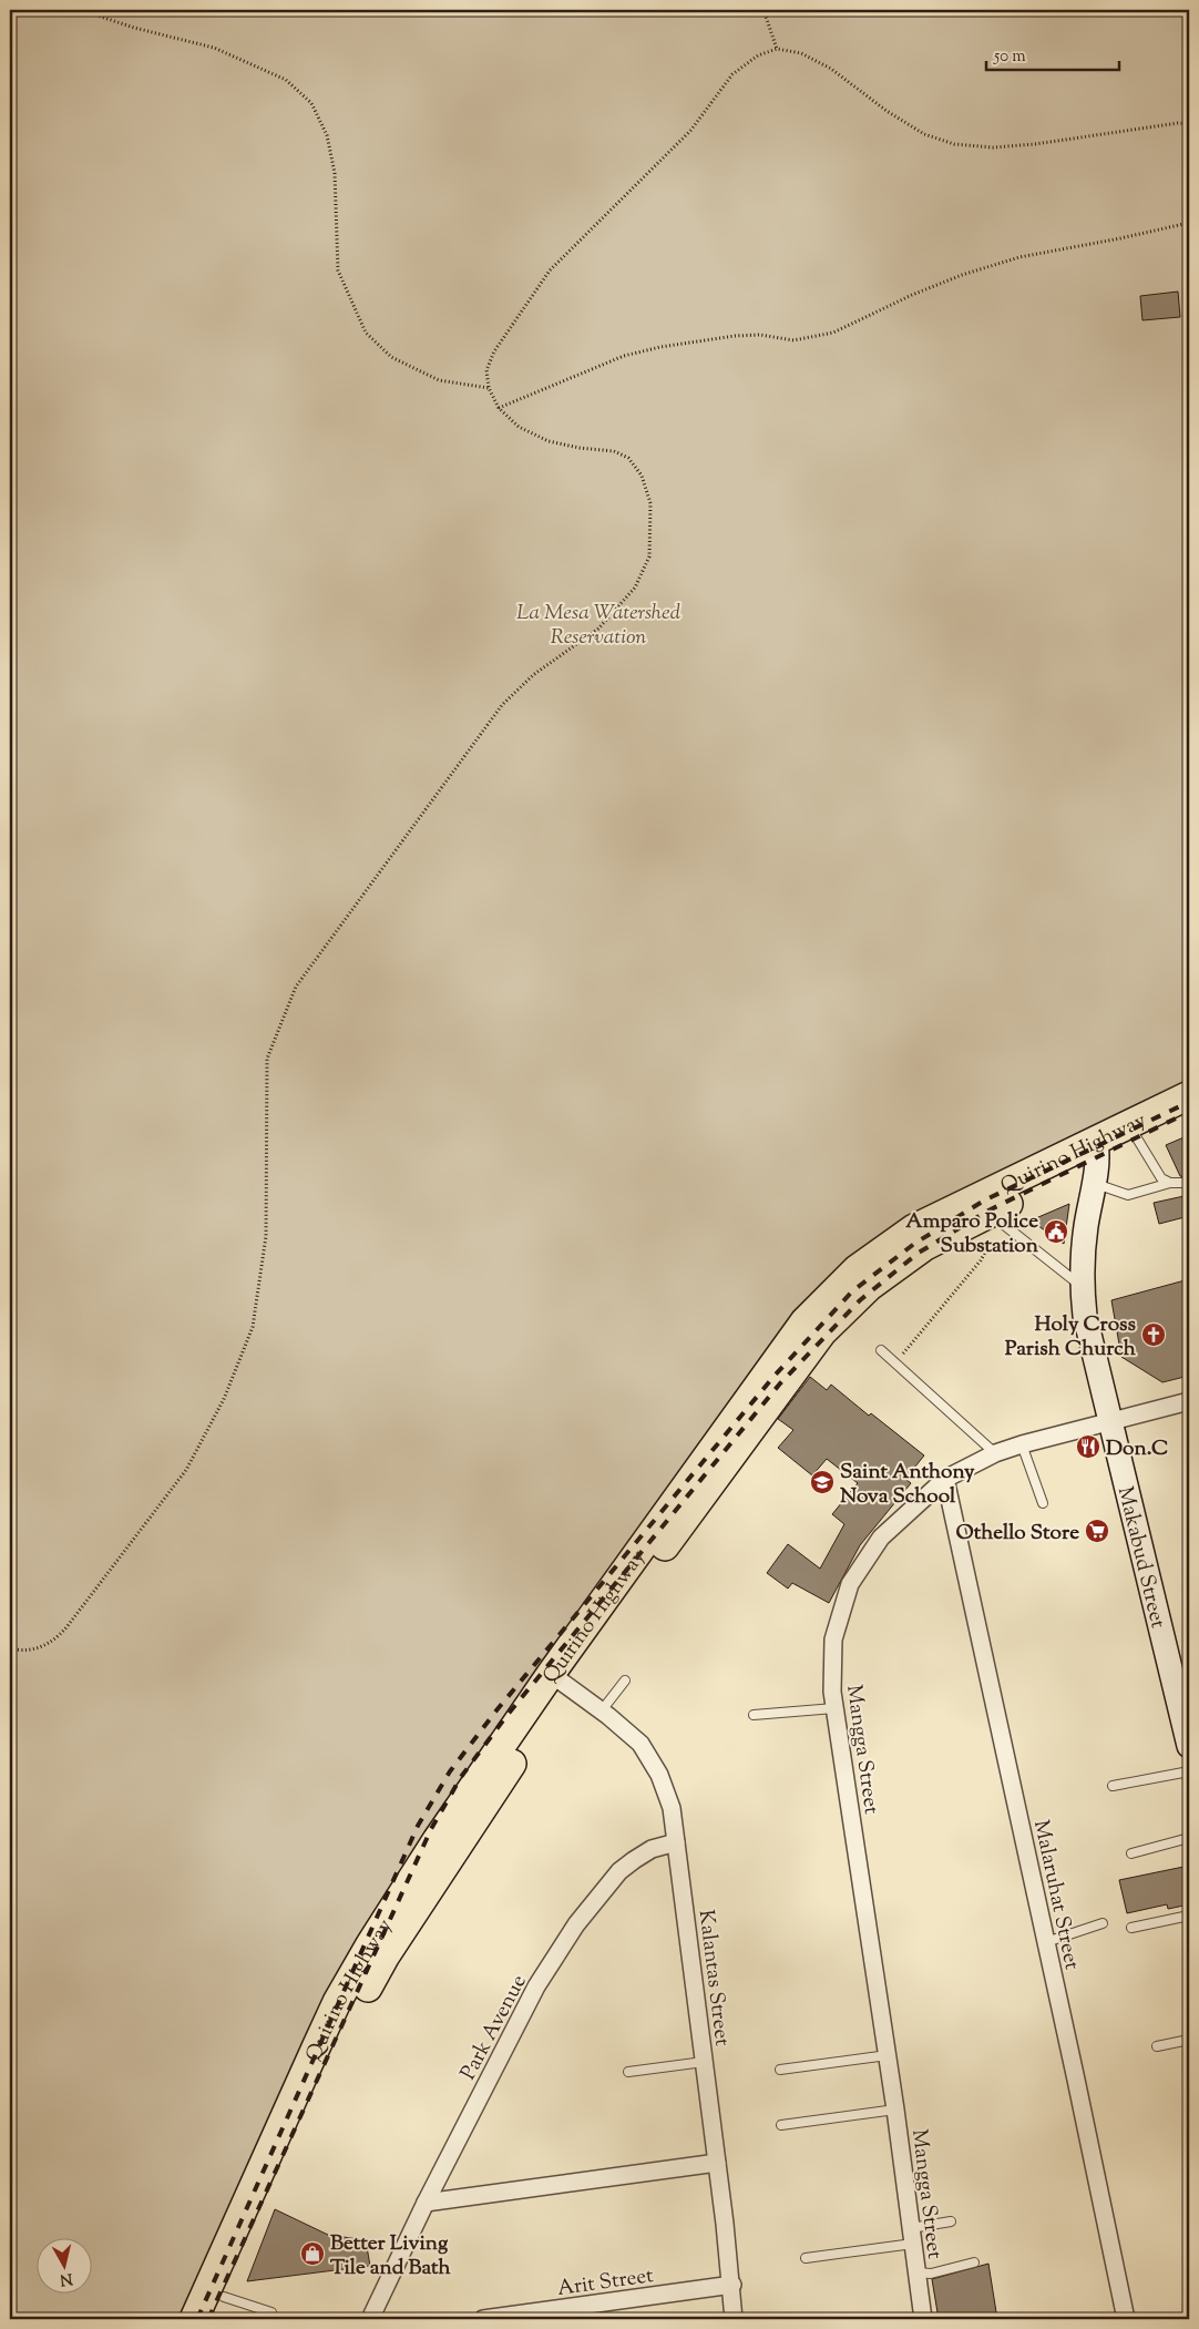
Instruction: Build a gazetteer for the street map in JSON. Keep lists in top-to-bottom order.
{
  "streets": {
    "main road": ["Quirino Highway"],
    "street": [
      "Makabud Street",
      "Mangga Street",
      "Malaruhat Street",
      "Kalantas Street",
      "Park Avenue",
      "Arit Street"
    ]
  },
  "crossings": [
    ["Quirino Highway", "Makabud Street"],
    ["Quirino Highway", "Kalantas Street"],
    ["Makabud Street", "Mangga Street"],
    ["Mangga Street", "Malaruhat Street"],
    ["Kalantas Street", "Park Avenue"],
    ["Kalantas Street", "Arit Street"]
  ],
  "parks": ["La Mesa Watershed Reservation"],
  "places": {
    "public building": ["Amparo Police Substation"],
    "church": ["Holy Cross Parish Church"],
    "restaurant": ["Don.C"],
    "school or university": ["Saint Anthony Nova School"],
    "supermarket": ["Othello Store"],
    "shop": ["Better Living Tile and Bath"]
  },
  "scale_bar": "50 m",
  "north": "bottom"
}
